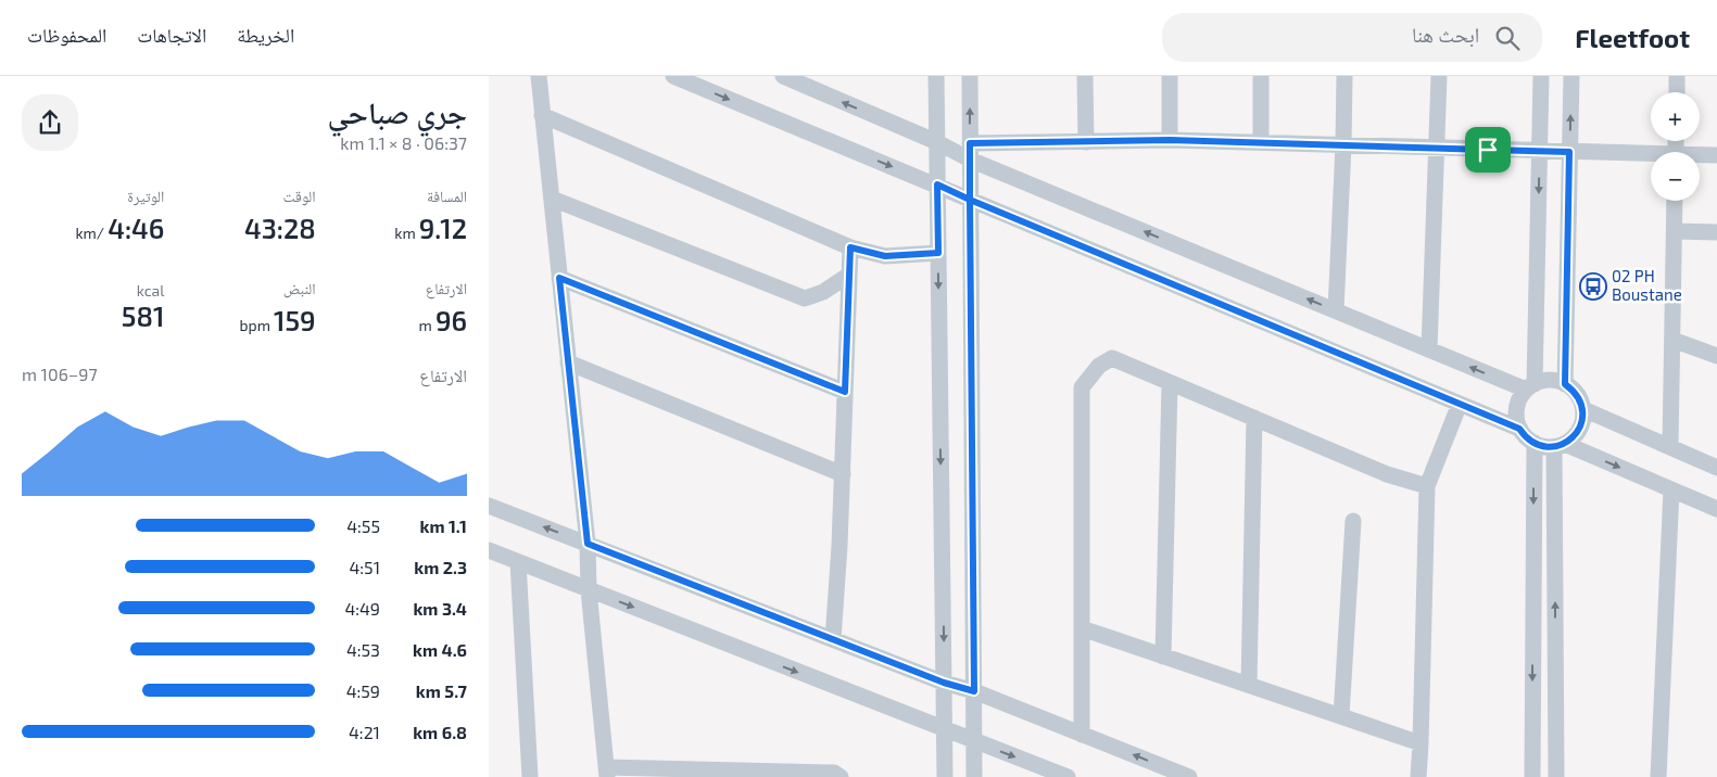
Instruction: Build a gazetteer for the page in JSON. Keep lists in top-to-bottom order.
{
  "places": {
    "bus stop": ["02 PH Boustane"]
  },
  "page": {
    "header": "Fleetfoot",
    "search": "ابحث هنا",
    "nav": ["الخريطة", "الاتجاهات", "المحفوظات"],
    "heading": ["جري صباحي", "06:37 · 8 × 1.1 km"],
    "map_buttons": ["+", "−"],
    "stats": [
      ["المسافة", "9.12 km"],
      ["الوقت", "43:28"],
      ["الوتيرة", "4:46 /km"],
      ["الارتفاع", "96 m"],
      ["النبض", "159 bpm"],
      ["kcal", "581"]
    ],
    "chart": ["الارتفاع", "97–106 m"],
    "list": [
      {
        "name": "1.1 km",
        "note": "4:55"
      },
      {
        "name": "2.3 km",
        "note": "4:51"
      },
      {
        "name": "3.4 km",
        "note": "4:49"
      },
      {
        "name": "4.6 km",
        "note": "4:53"
      },
      {
        "name": "5.7 km",
        "note": "4:59"
      },
      {
        "name": "6.8 km",
        "note": "4:21"
      }
    ]
  }
}
